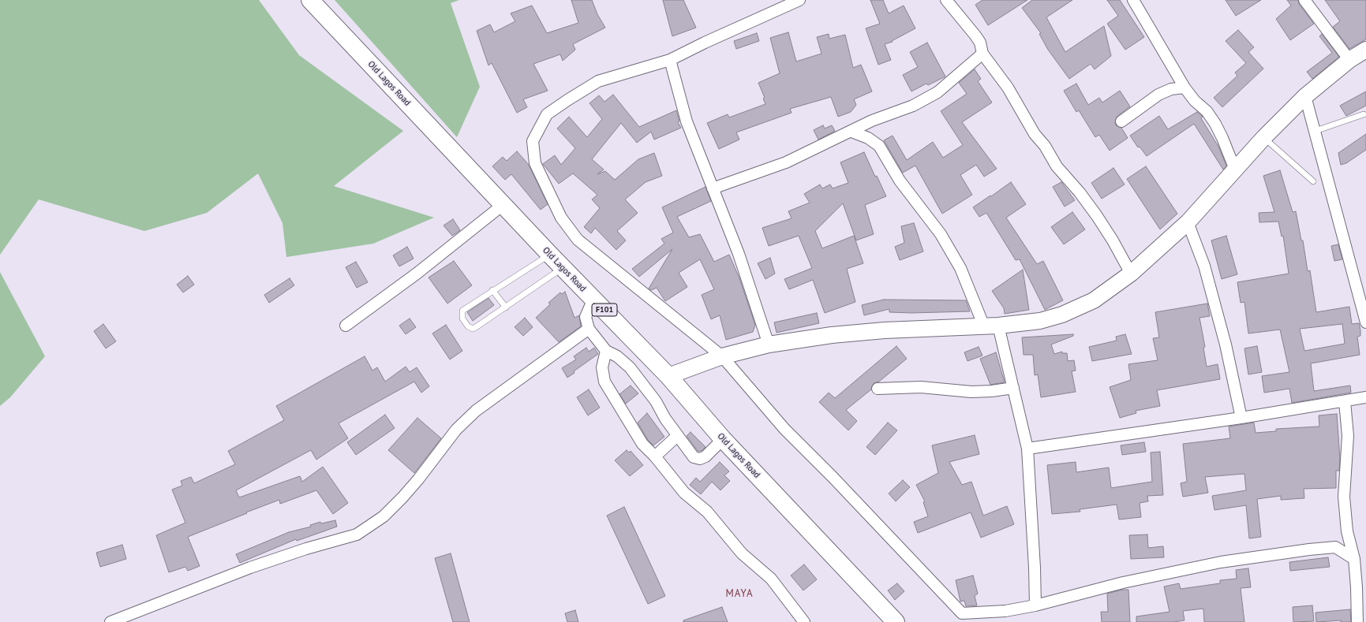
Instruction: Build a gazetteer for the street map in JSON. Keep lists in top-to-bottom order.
{
  "streets": {
    "main road": ["Old Lagos Road", "F101"]
  },
  "districts": ["MAYA"]
}
